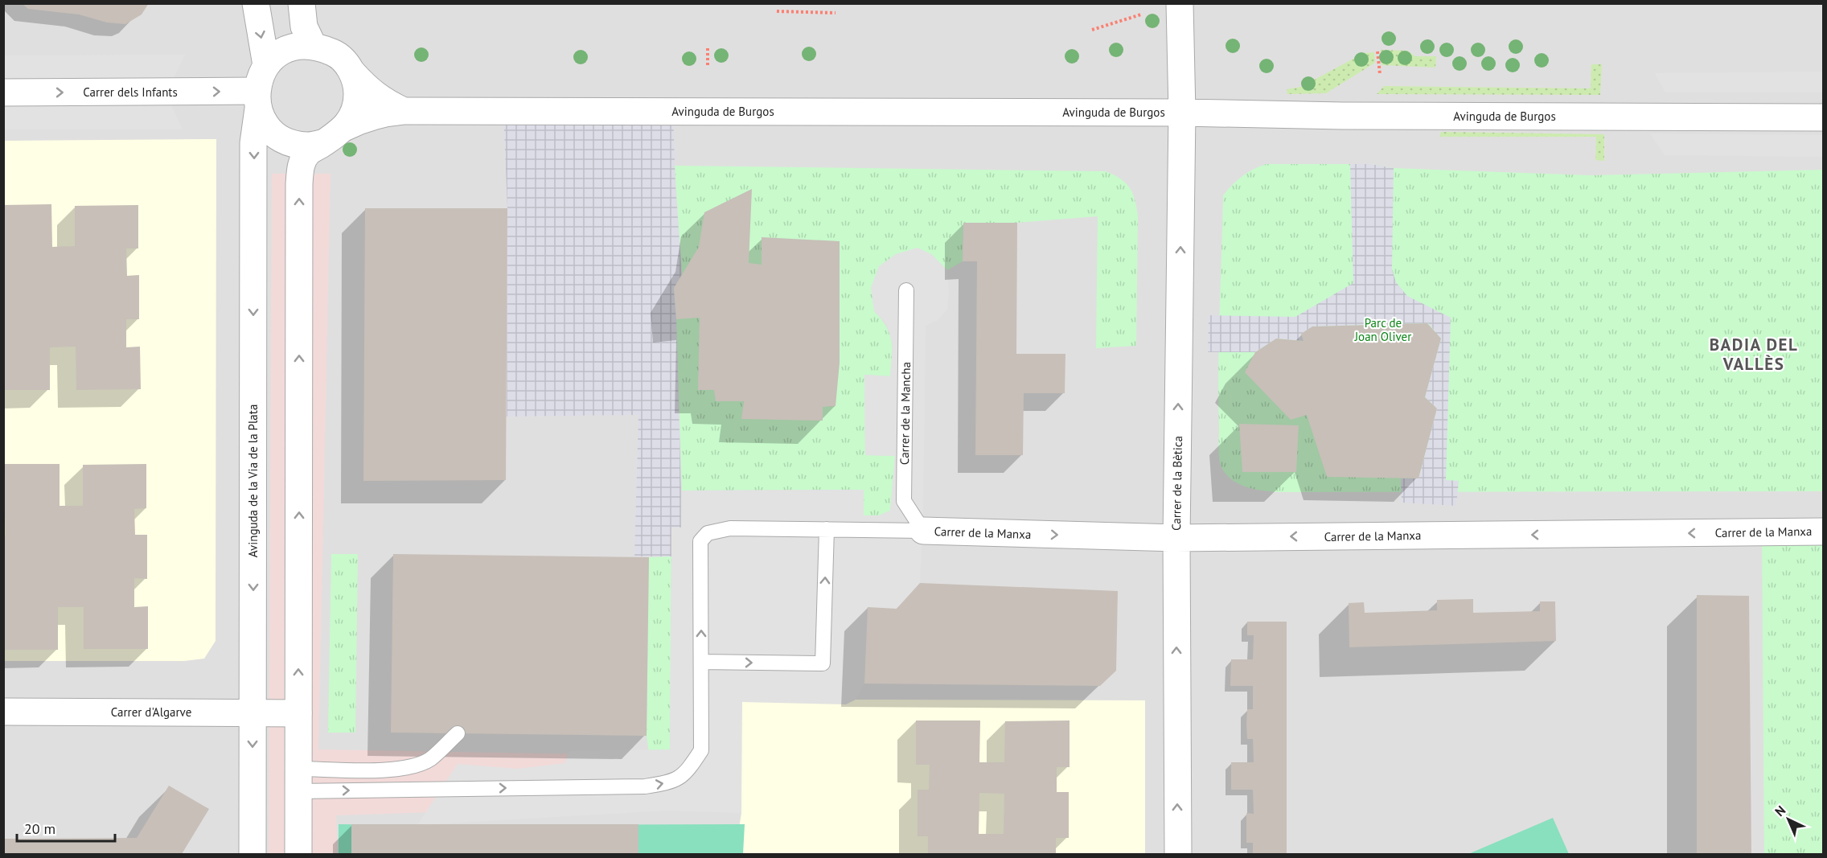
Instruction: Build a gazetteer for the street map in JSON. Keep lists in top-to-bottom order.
{
  "streets": {
    "street": [
      "Carrer dels Infants",
      "Avinguda de Burgos",
      "Avinguda de la Via de la Plata",
      "Carrer de la Bètica",
      "Carrer de la Manxa",
      "Carrer d'Algarve"
    ],
    "lane": ["Carrer de la Mancha"]
  },
  "crossings": [
    ["Carrer dels Infants", "Avinguda de Burgos"],
    ["Carrer dels Infants", "Avinguda de la Via de la Plata"],
    ["Avinguda de Burgos", "Avinguda de la Via de la Plata"],
    ["Avinguda de Burgos", "Carrer de la Bètica"],
    ["Carrer de la Mancha", "Carrer de la Manxa"],
    ["Avinguda de la Via de la Plata", "Carrer d'Algarve"],
    ["Carrer de la Bètica", "Carrer de la Manxa"]
  ],
  "one_way": ["Carrer dels Infants", "Carrer de la Bètica"],
  "districts": ["BADIA DEL VALLÈS"],
  "parks": ["Parc de Joan Oliver"],
  "scale_bar": "20 m",
  "north": "top left"
}
